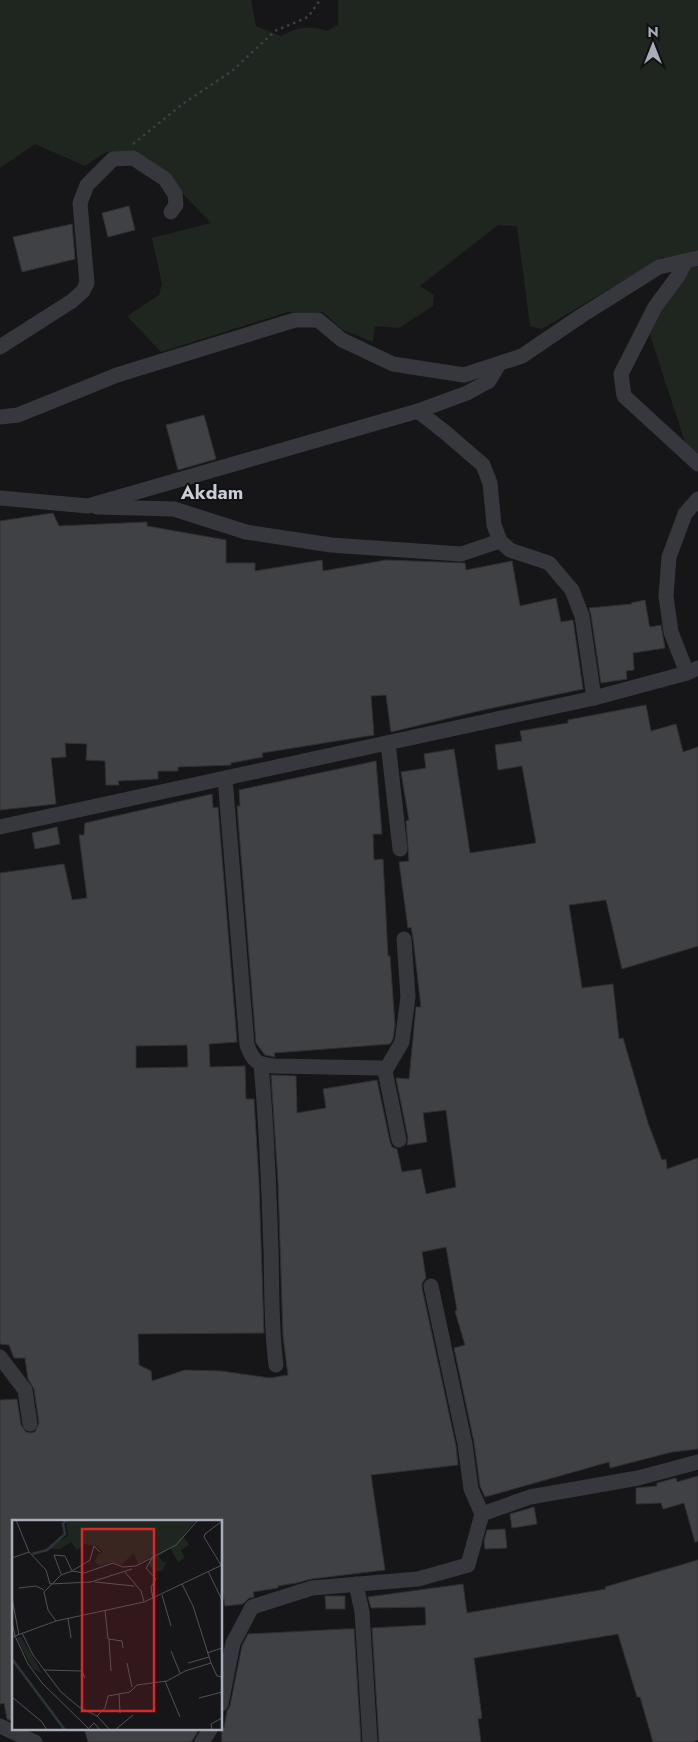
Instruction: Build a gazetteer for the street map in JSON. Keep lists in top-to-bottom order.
{
  "districts": ["Akdam"],
  "north": "top"
}
